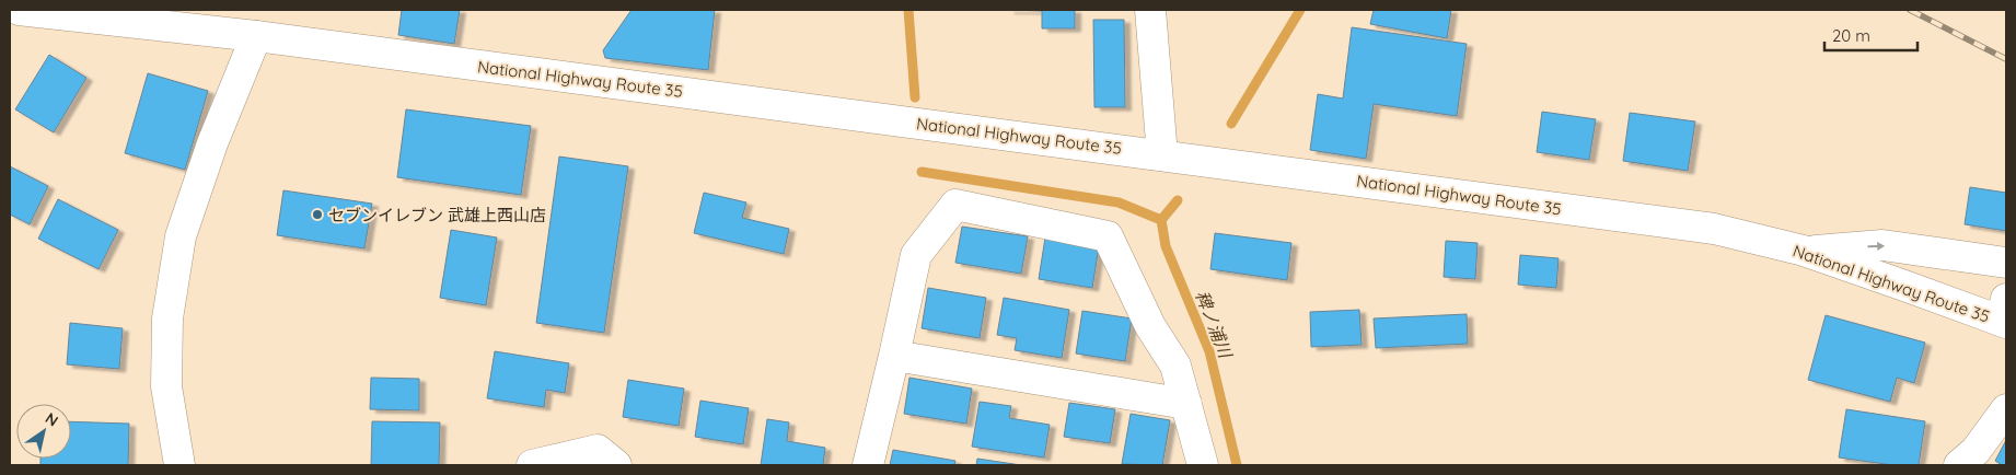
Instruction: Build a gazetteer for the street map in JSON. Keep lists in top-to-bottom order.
{
  "streets": {
    "main road": ["National Highway Route 35"]
  },
  "water": ["稗ノ浦川"],
  "places": ["セブンイレブン 武雄上西山店"],
  "scale_bar": "20 m",
  "north": "top right"
}
